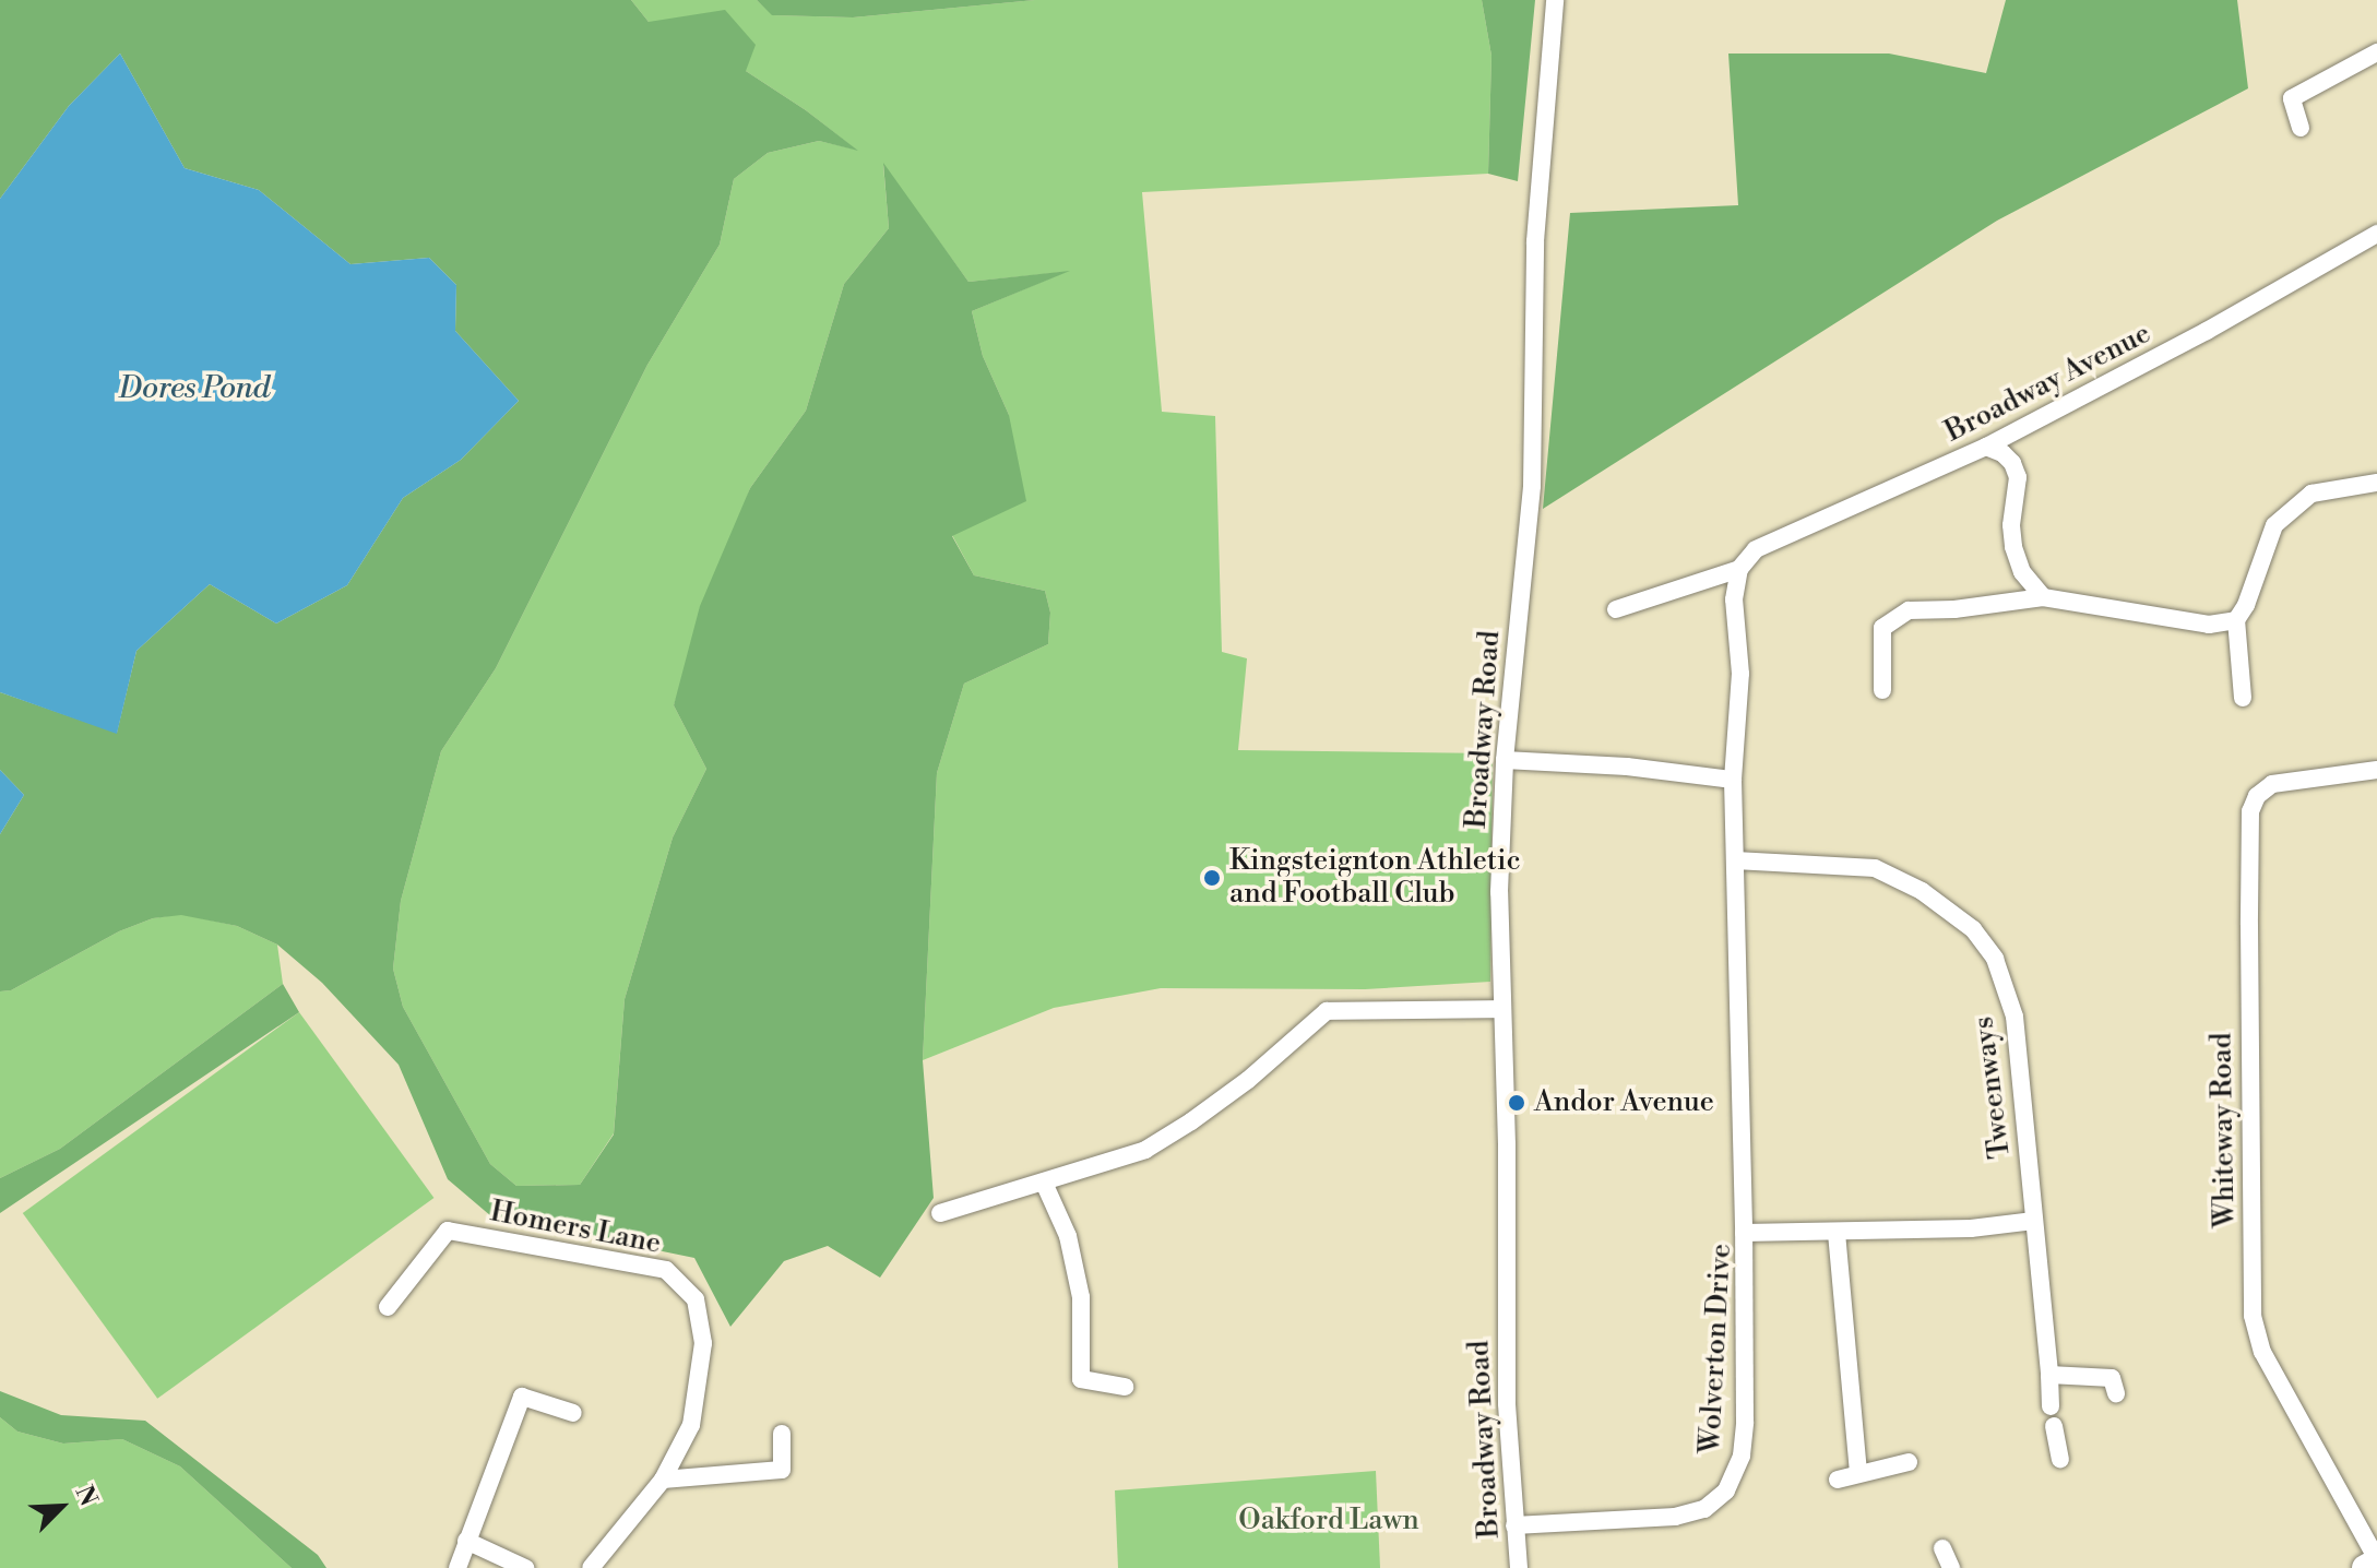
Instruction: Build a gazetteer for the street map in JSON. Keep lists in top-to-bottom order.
{
  "streets": {
    "street": [
      "Broadway Avenue",
      "Broadway Road",
      "Tweenways",
      "Whiteway Road",
      "Homers Lane",
      "Wolverton Drive"
    ]
  },
  "crossings": [
    ["Broadway Road", "Wolverton Drive"],
    ["Tweenways", "Wolverton Drive"]
  ],
  "water": ["Dores Pond"],
  "parks": ["Oakford Lawn"],
  "places": ["Kingsteignton Athletic and Football Club", "Andor Avenue"],
  "north": "top right"
}
